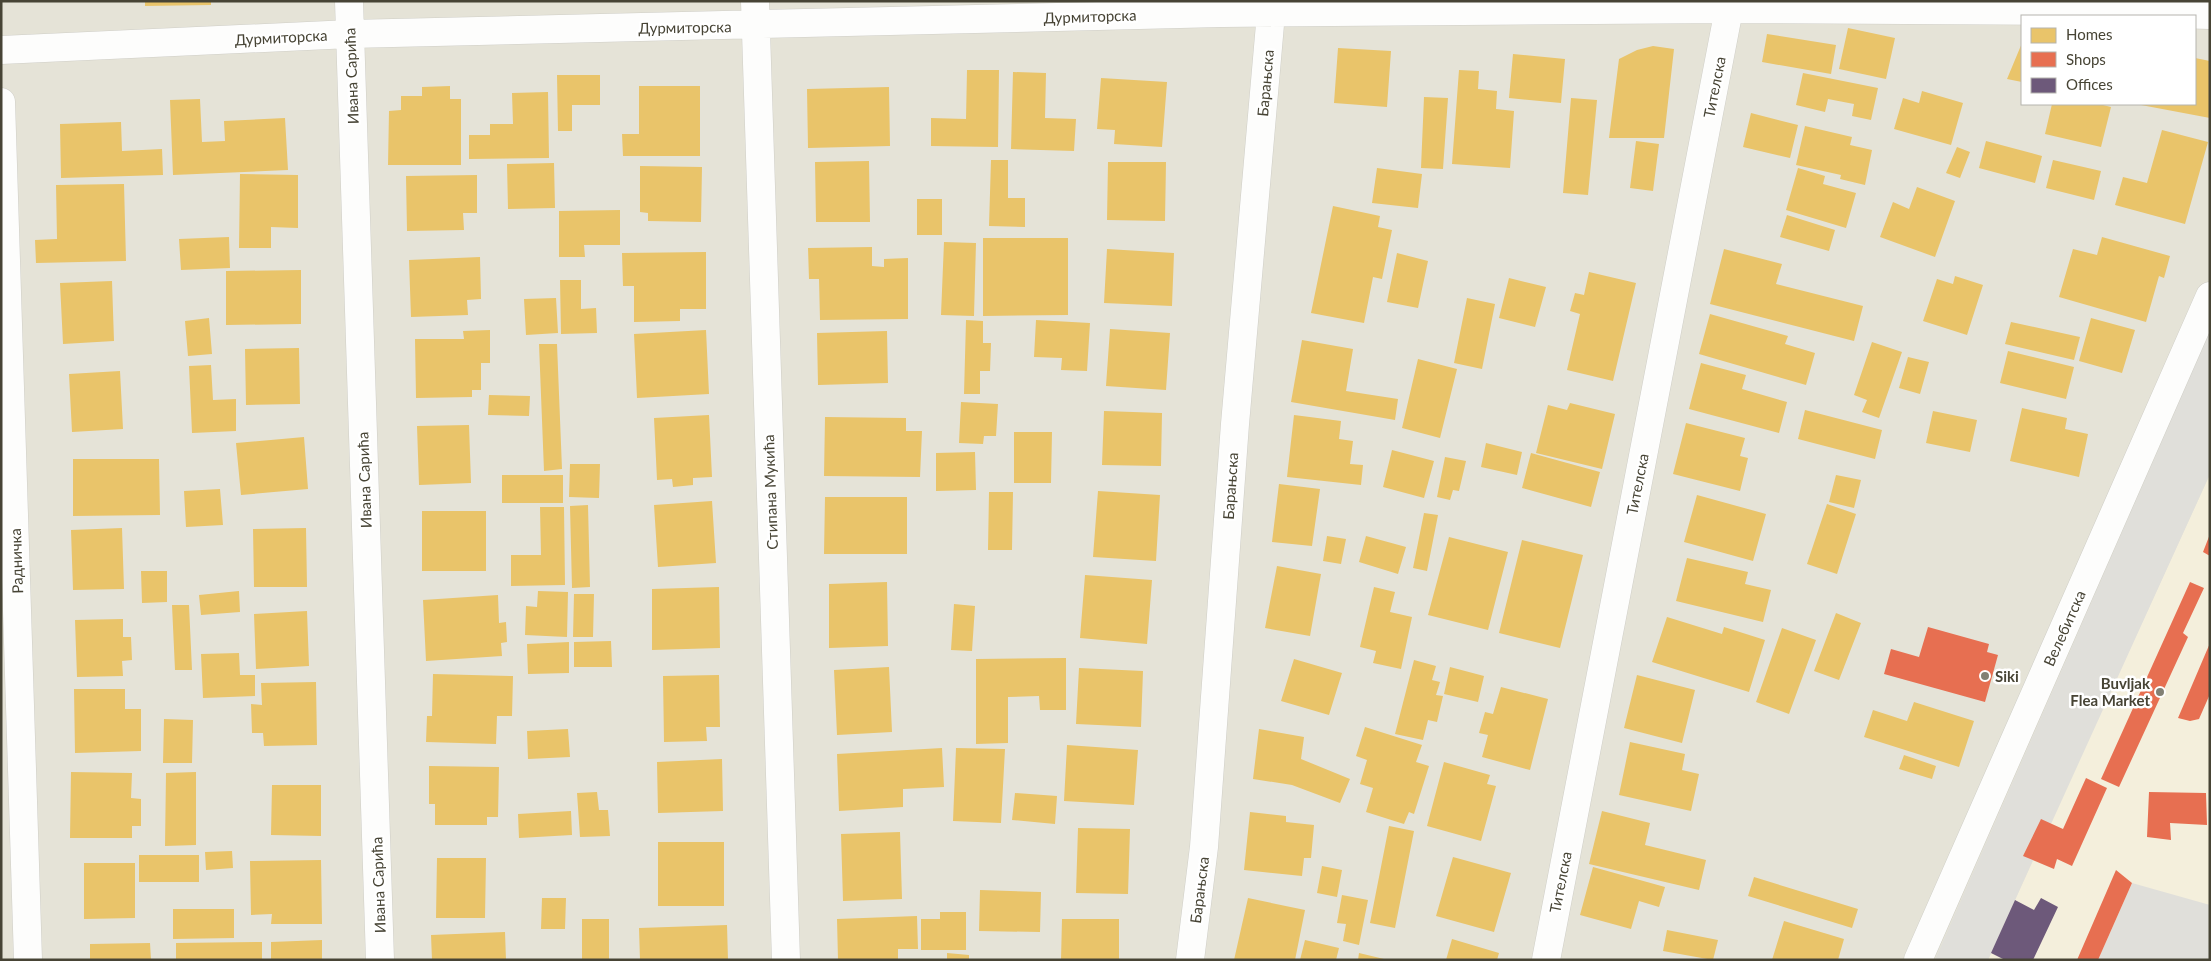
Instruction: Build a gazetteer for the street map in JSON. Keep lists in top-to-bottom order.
{
  "streets": {
    "street": [
      "Дурмиторска",
      "Ивана Сарића",
      "Барањска",
      "Тителска",
      "Стипана Мукића",
      "Радничка",
      "Велебитска"
    ]
  },
  "crossings": [
    ["Дурмиторска", "Ивана Сарића"],
    ["Дурмиторска", "Барањска"],
    ["Дурмиторска", "Тителска"],
    ["Дурмиторска", "Стипана Мукића"]
  ],
  "places": ["Siki", "Buvljak Flea Market"],
  "legend": ["Homes", "Shops", "Offices"]
}
